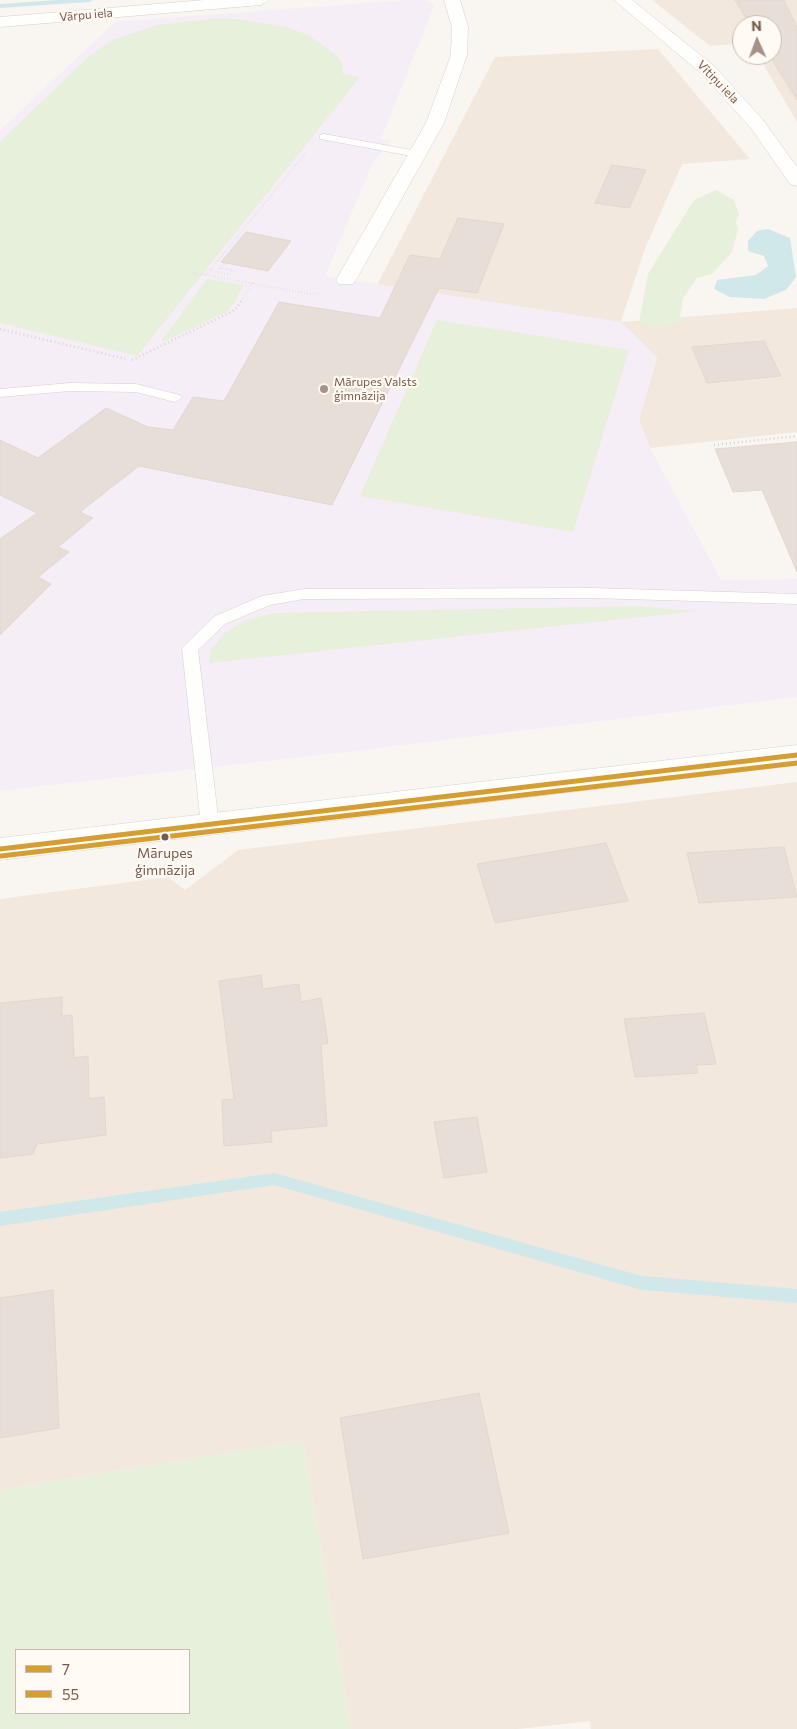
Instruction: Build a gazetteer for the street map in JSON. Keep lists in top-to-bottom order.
{
  "streets": {
    "street": ["Vārpu iela", "Vītiņu iela"]
  },
  "places": ["Mārupes Valsts ģimnāzija", "Mārupes ģimnāzija"],
  "lines": ["transit line 7", "transit line 55"],
  "legend": ["7", "55"],
  "north": "top"
}
